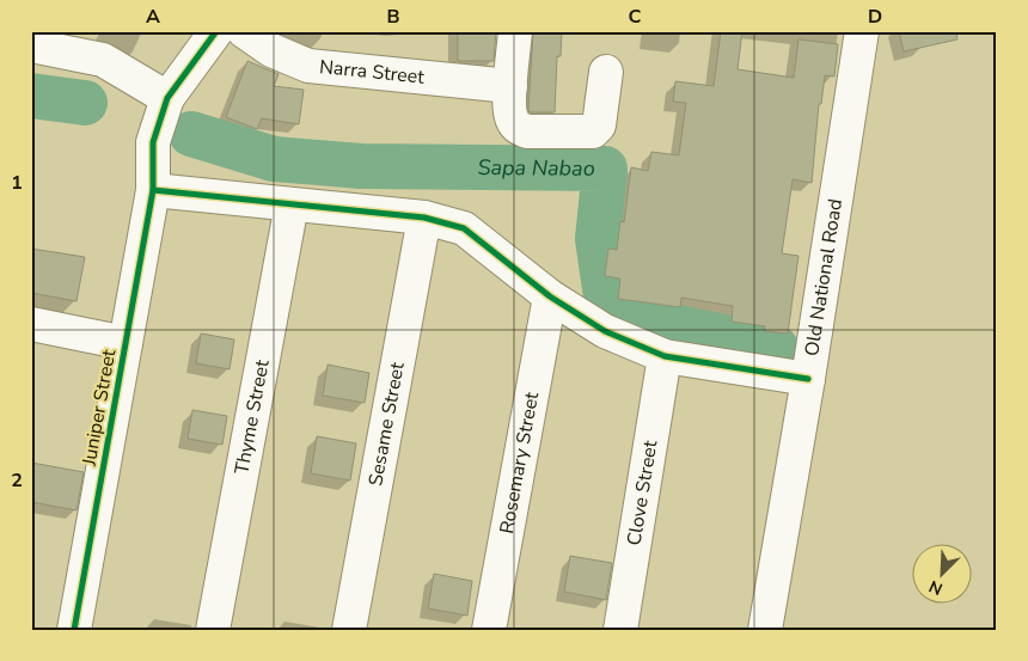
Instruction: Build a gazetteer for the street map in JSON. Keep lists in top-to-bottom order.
{
  "streets": {
    "street": [
      "Narra Street",
      "Old National Road",
      "Juniper Street",
      "Thyme Street",
      "Sesame Street",
      "Rosemary Street",
      "Clove Street"
    ]
  },
  "water": ["Sapa Nabao"],
  "north": "bottom left",
  "grid": {
    "columns": [
      "A",
      "B",
      "C",
      "D"
    ],
    "rows": ["1", "2"]
  }
}
